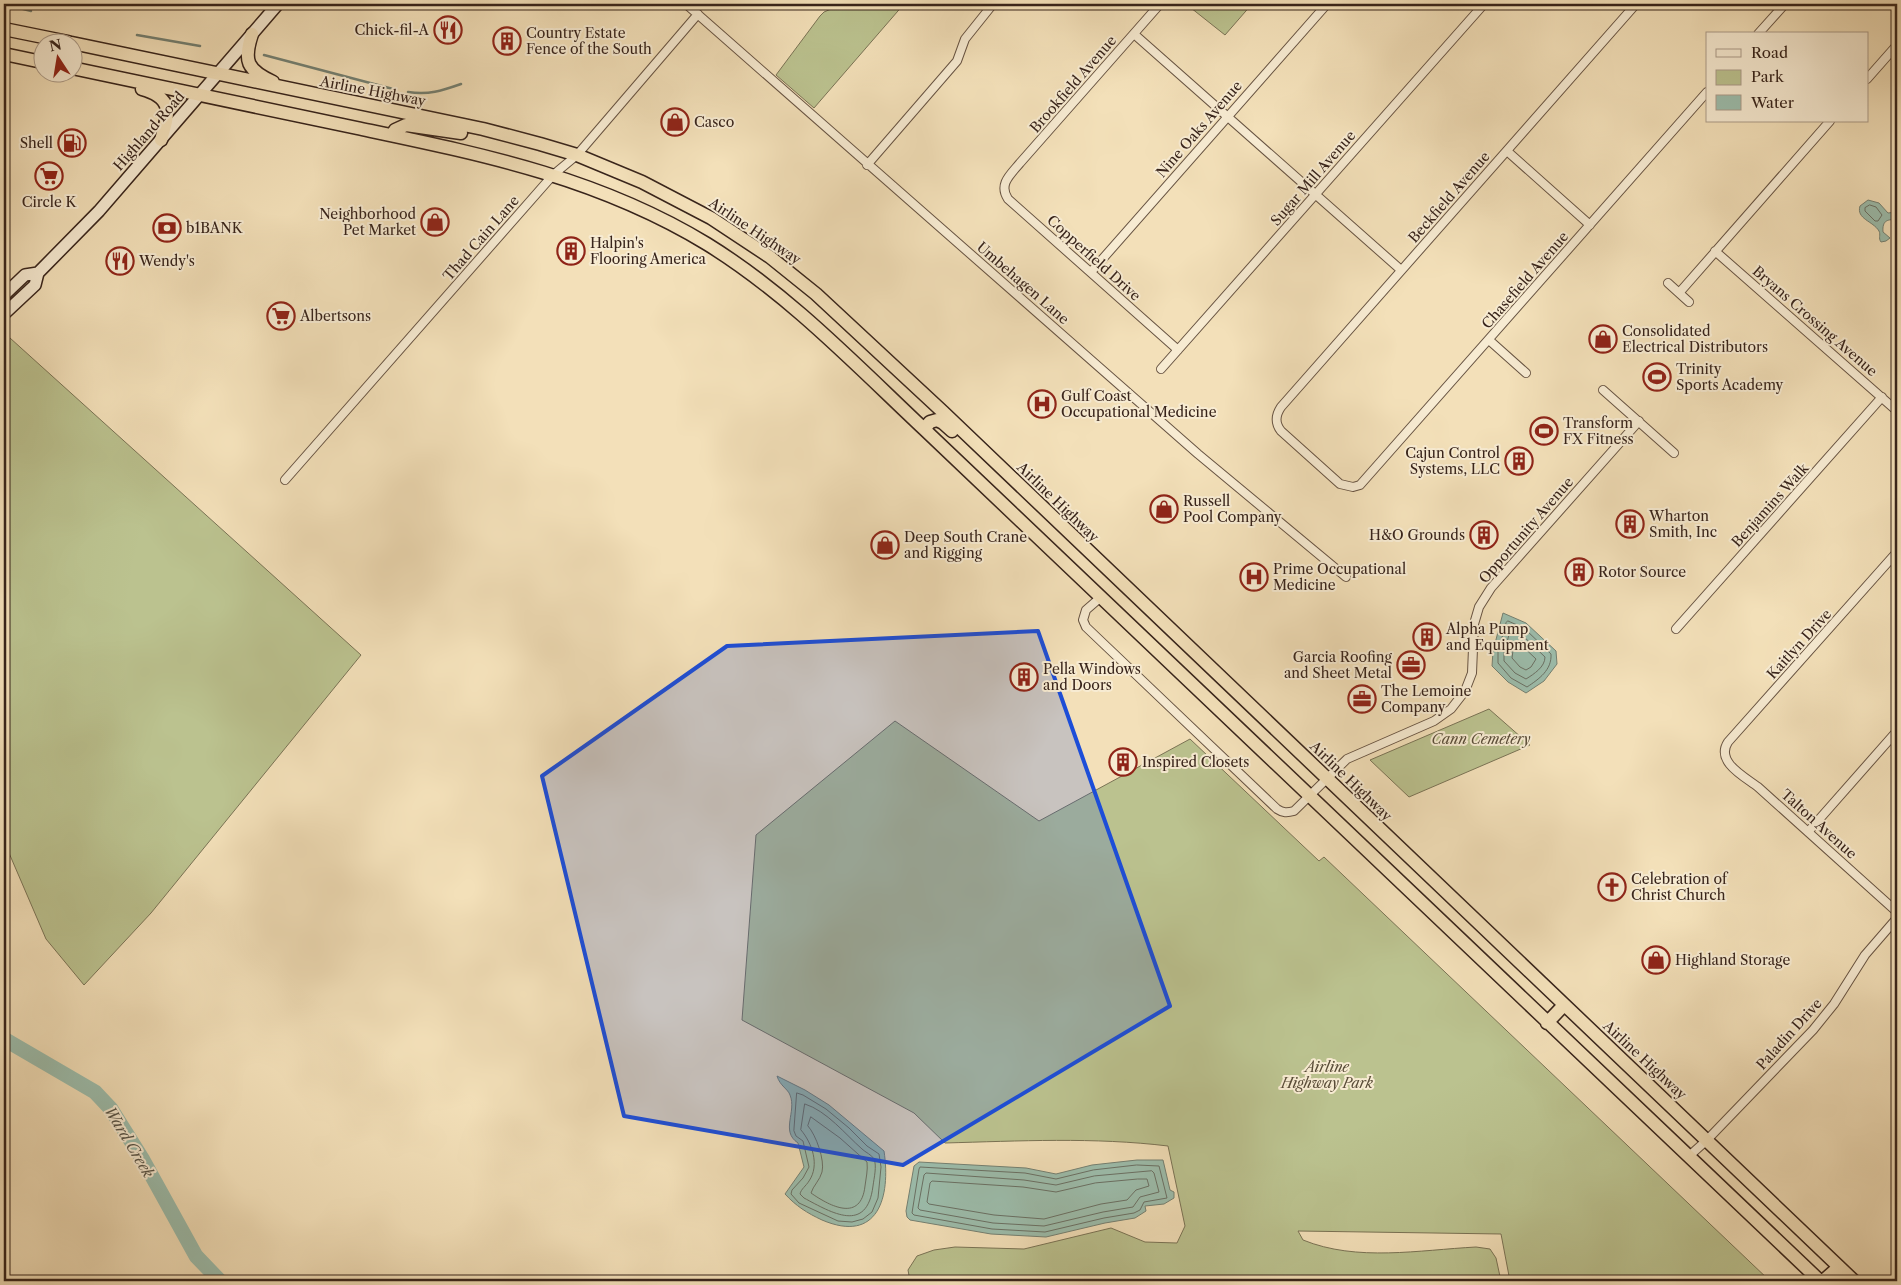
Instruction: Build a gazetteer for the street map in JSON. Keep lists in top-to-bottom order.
{
  "streets": {
    "highway": ["Airline Highway"],
    "main road": ["Highland Road"],
    "street": [
      "Brookfield Avenue",
      "Nine Oaks Avenue",
      "Sugar Mill Avenue",
      "Beckfield Avenue",
      "Thad Cain Lane",
      "Copperfield Drive",
      "Chasefield Avenue",
      "Umbehagen Lane",
      "Bryans Crossing Avenue",
      "Benjamins Walk",
      "Opportunity Avenue",
      "Kaitlyn Drive",
      "Talton Avenue",
      "Paladin Drive"
    ]
  },
  "crossings": [
    ["Brookfield Avenue", "Copperfield Drive"],
    ["Airline Highway", "Highland Road"],
    ["Airline Highway", "Thad Cain Lane"],
    ["Airline Highway", "Opportunity Avenue"],
    ["Airline Highway", "Paladin Drive"],
    ["Nine Oaks Avenue", "Copperfield Drive"],
    ["Sugar Mill Avenue", "Copperfield Drive"],
    ["Beckfield Avenue", "Chasefield Avenue"],
    ["Thad Cain Lane", "Umbehagen Lane"],
    ["Bryans Crossing Avenue", "Benjamins Walk"],
    ["Kaitlyn Drive", "Talton Avenue"]
  ],
  "water": ["Ward Creek"],
  "parks": ["Cann Cemetery", "Airline Highway Park"],
  "places": {
    "restaurant": ["Chick-fil-A", "Wendy's"],
    "building": [
      "Country Estate Fence of the South",
      "Halpin's Flooring America",
      "Cajun Control Systems, LLC",
      "Wharton Smith, Inc",
      "H&O Grounds",
      "Rotor Source",
      "Alpha Pump and Equipment",
      "Pella Windows and Doors",
      "Inspired Closets"
    ],
    "shop": [
      "Casco",
      "Neighborhood Pet Market",
      "Consolidated Electrical Distributors",
      "Russell Pool Company",
      "Deep South Crane and Rigging",
      "Highland Storage"
    ],
    "fuel station": ["Shell"],
    "supermarket": ["Circle K", "Albertsons"],
    "bank": ["b1BANK"],
    "sports": ["Trinity Sports Academy", "Transform FX Fitness"],
    "hospital": ["Gulf Coast Occupational Medicine", "Prime Occupational Medicine"],
    "office": ["Garcia Roofing and Sheet Metal", "The Lemoine Company"],
    "church": ["Celebration of Christ Church"]
  },
  "legend": ["Road", "Park", "Water"],
  "north": "top"
}
